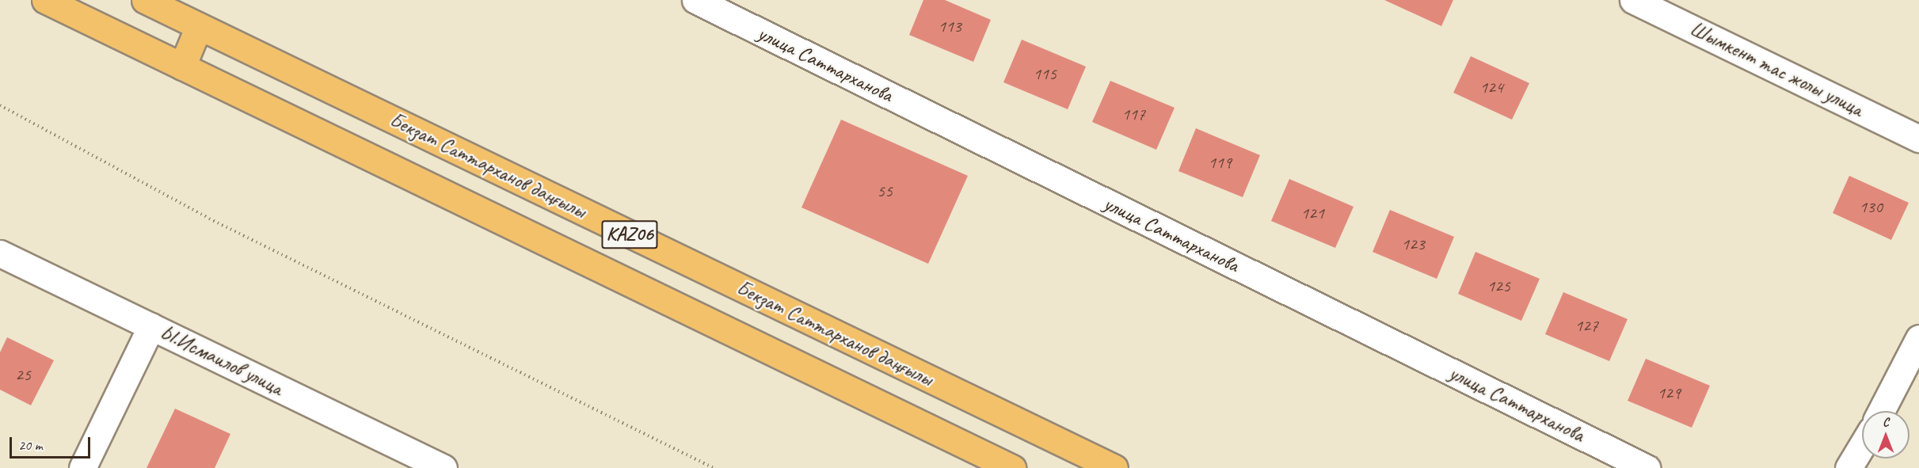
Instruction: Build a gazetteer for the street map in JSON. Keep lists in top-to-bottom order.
{
  "streets": {
    "main road": ["Бекзат Саттарханов даңғылы", "KАZ06"],
    "street": ["улица Саттарханова", "Шымкент тас жолы улица", "Ы.Исмаилов улица"]
  },
  "house_numbers": [
    "113",
    "115",
    "124",
    "117",
    "119",
    "55",
    "130",
    "121",
    "123",
    "125",
    "127",
    "25",
    "129"
  ],
  "scale_bar": "20 m",
  "north": "top"
}
